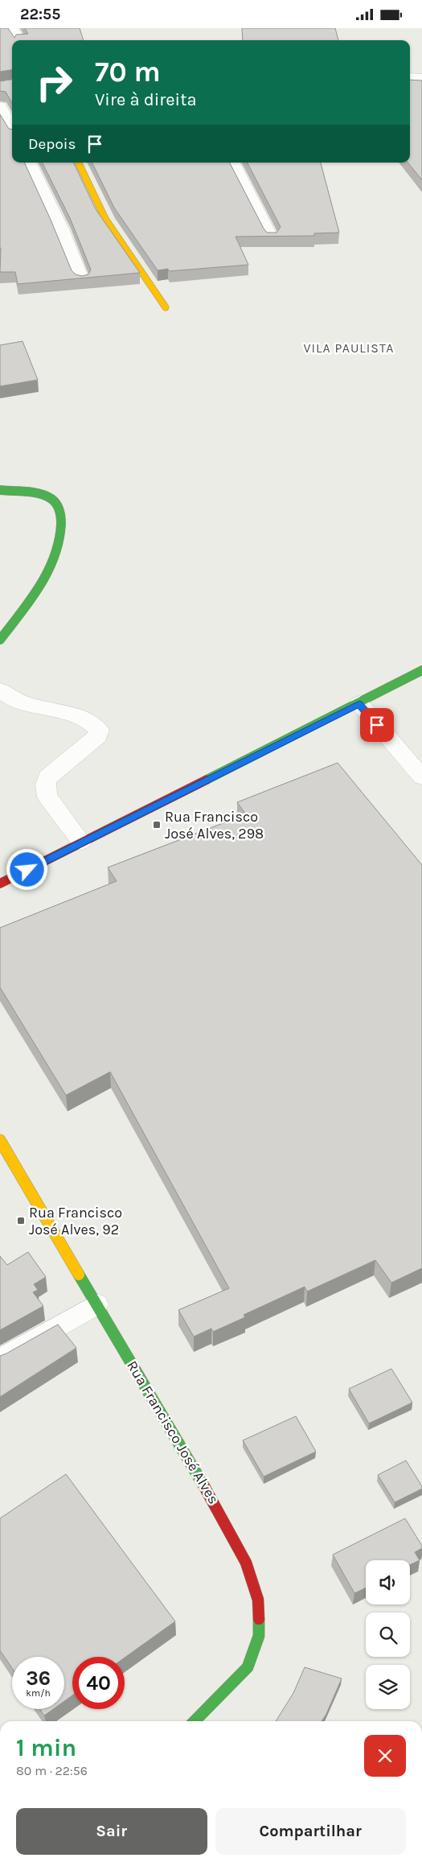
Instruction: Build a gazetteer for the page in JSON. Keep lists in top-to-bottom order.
{
  "streets": {
    "street": ["Rua Francisco José Alves"]
  },
  "districts": ["VILA PAULISTA"],
  "places": {
    "transit": ["Rua Francisco José Alves, 298", "Rua Francisco José Alves, 92"]
  },
  "page": {
    "status": "22:55",
    "turn": ["70 m", "Vire à direita"],
    "then": "Depois",
    "speed": "36 km/h",
    "limit": "40",
    "heading": ["1 min", "80 m · 22:56"],
    "buttons": ["Sair", "Compartilhar"]
  }
}
